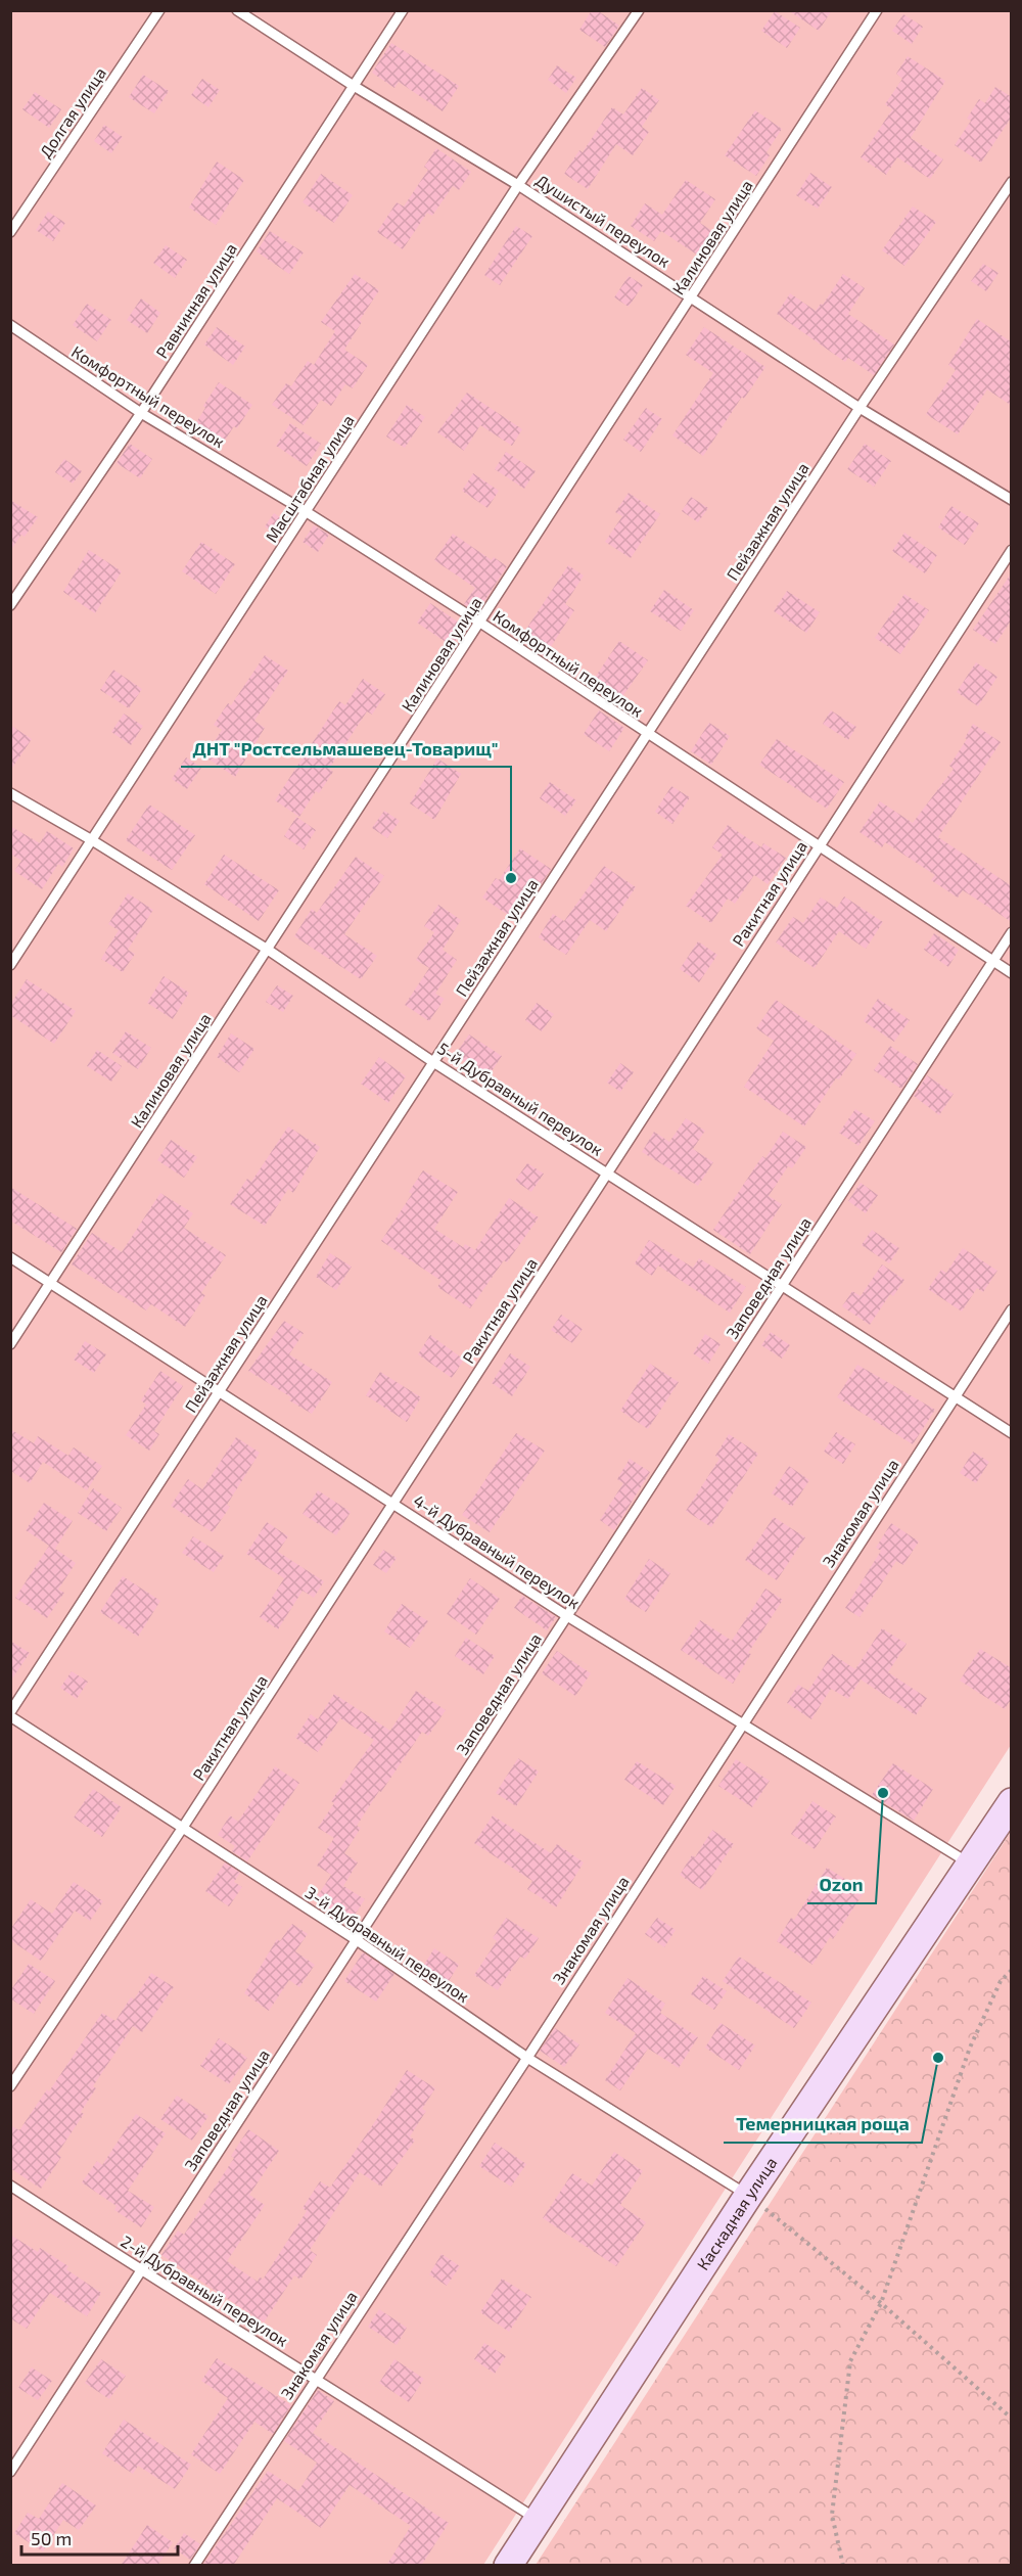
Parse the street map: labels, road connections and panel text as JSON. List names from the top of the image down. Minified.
{"streets":{"street":["Каскадная улица"],"lane":["Долгая улица","Душистый переулок","Калиновая улица","Равнинная улица","Комфортный переулок","Масштабная улица","Пейзажная улица","Ракитная улица","5-й Дубравный переулок","Заповедная улица","Знакомая улица","4-й Дубравный переулок","3-й Дубравный переулок","2-й Дубравный переулок"]},"crossings":[["Душистый переулок","Калиновая улица"],["Душистый переулок","Равнинная улица"],["Душистый переулок","Масштабная улица"],["Душистый переулок","Пейзажная улица"],["Калиновая улица","Комфортный переулок"],["Калиновая улица","5-й Дубравный переулок"],["Калиновая улица","4-й Дубравный переулок"],["Равнинная улица","Комфортный переулок"],["Комфортный переулок","Масштабная улица"],["Комфортный переулок","Пейзажная улица"],["Комфортный переулок","Ракитная улица"],["Комфортный переулок","Заповедная улица"],["Масштабная улица","5-й Дубравный переулок"],["Пейзажная улица","5-й Дубравный переулок"],["Пейзажная улица","4-й Дубравный переулок"],["Пейзажная улица","3-й Дубравный переулок"],["Ракитная улица","5-й Дубравный переулок"],["Ракитная улица","4-й Дубравный переулок"],["Ракитная улица","3-й Дубравный переулок"],["5-й Дубравный переулок","Заповедная улица"],["5-й Дубравный переулок","Знакомая улица"],["Заповедная улица","4-й Дубравный переулок"],["Заповедная улица","3-й Дубравный переулок"],["Заповедная улица","2-й Дубравный переулок"],["Знакомая улица","4-й Дубравный переулок"],["Знакомая улица","3-й Дубравный переулок"],["Знакомая улица","2-й Дубравный переулок"],["4-й Дубравный переулок","Каскадная улица"],["3-й Дубравный переулок","Каскадная улица"],["Каскадная улица","2-й Дубравный переулок"]],"places":["ДНТ \"Ростсельмашевец-Товарищ\"","Ozon","Темерницкая роща"],"scale_bar":"50 m"}
